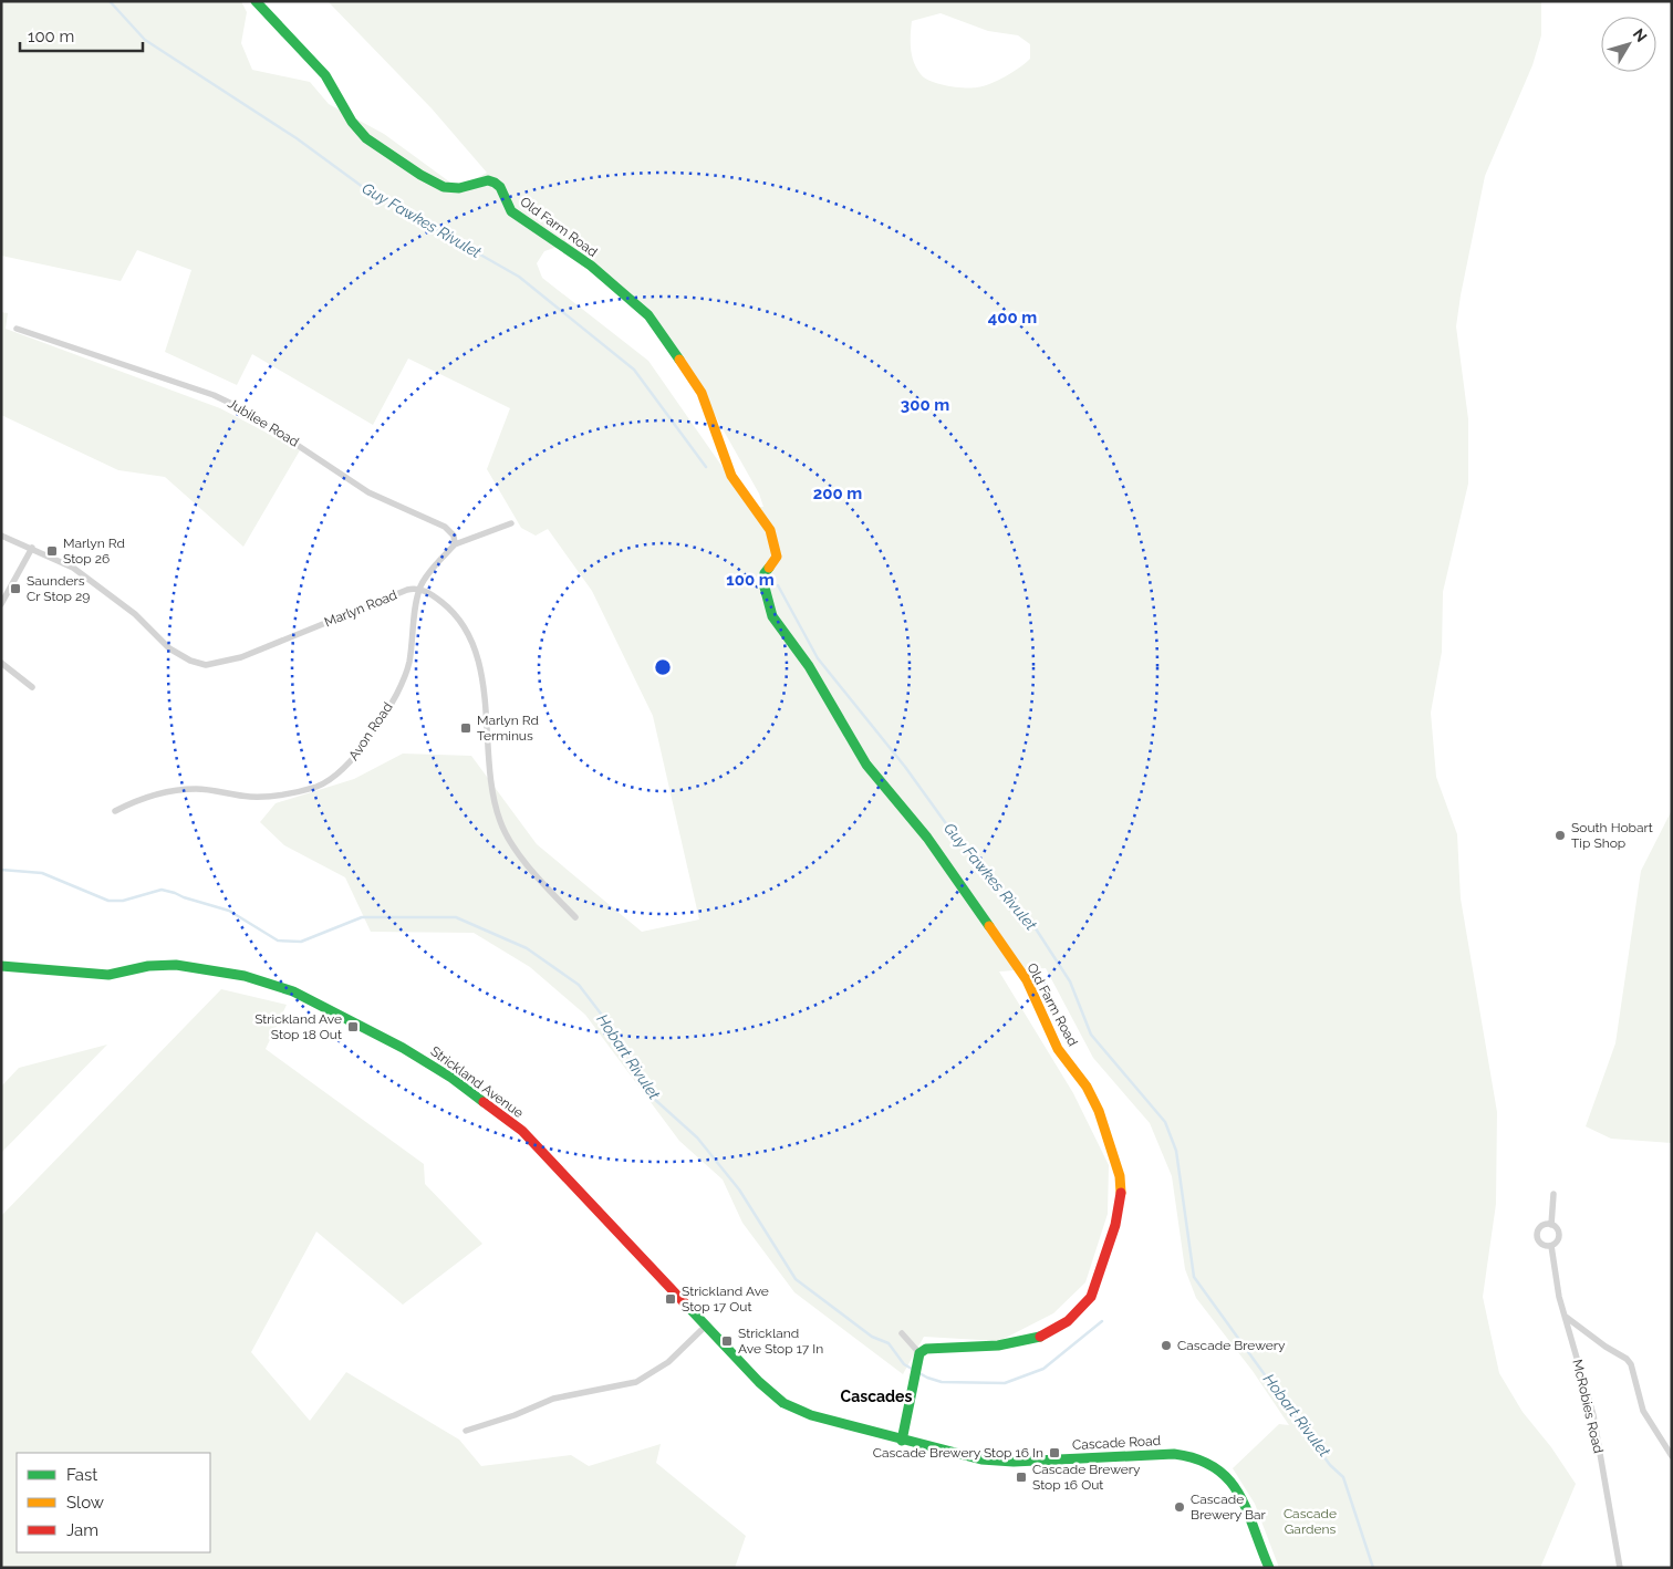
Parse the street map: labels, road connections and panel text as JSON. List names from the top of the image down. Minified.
{"streets":{"street":["Old Farm Road","Jubilee Road","Marlyn Road","Avon Road","Strickland Avenue","McRobies Road","Cascade Road"]},"crossings":[["Marlyn Road","Avon Road"],["Strickland Avenue","Cascade Road"]],"districts":["Cascades"],"water":["Guy Fawkes Rivulet","Hobart Rivulet"],"parks":["Cascade Gardens"],"places":{"transit":["Marlyn Rd Stop 26","Saunders Cr Stop 29","Marlyn Rd Terminus","Strickland Ave Stop 18 Out","Strickland Ave Stop 17 Out","Strickland Ave Stop 17 In","Cascade Brewery Stop 16 In","Cascade Brewery Stop 16 Out"],"other":["South Hobart Tip Shop","Cascade Brewery","Cascade Brewery Bar"]},"legend":["Fast","Slow","Jam"],"scale_bar":"100 m","north":"top right","rings":["400 m","300 m","200 m","100 m"]}
